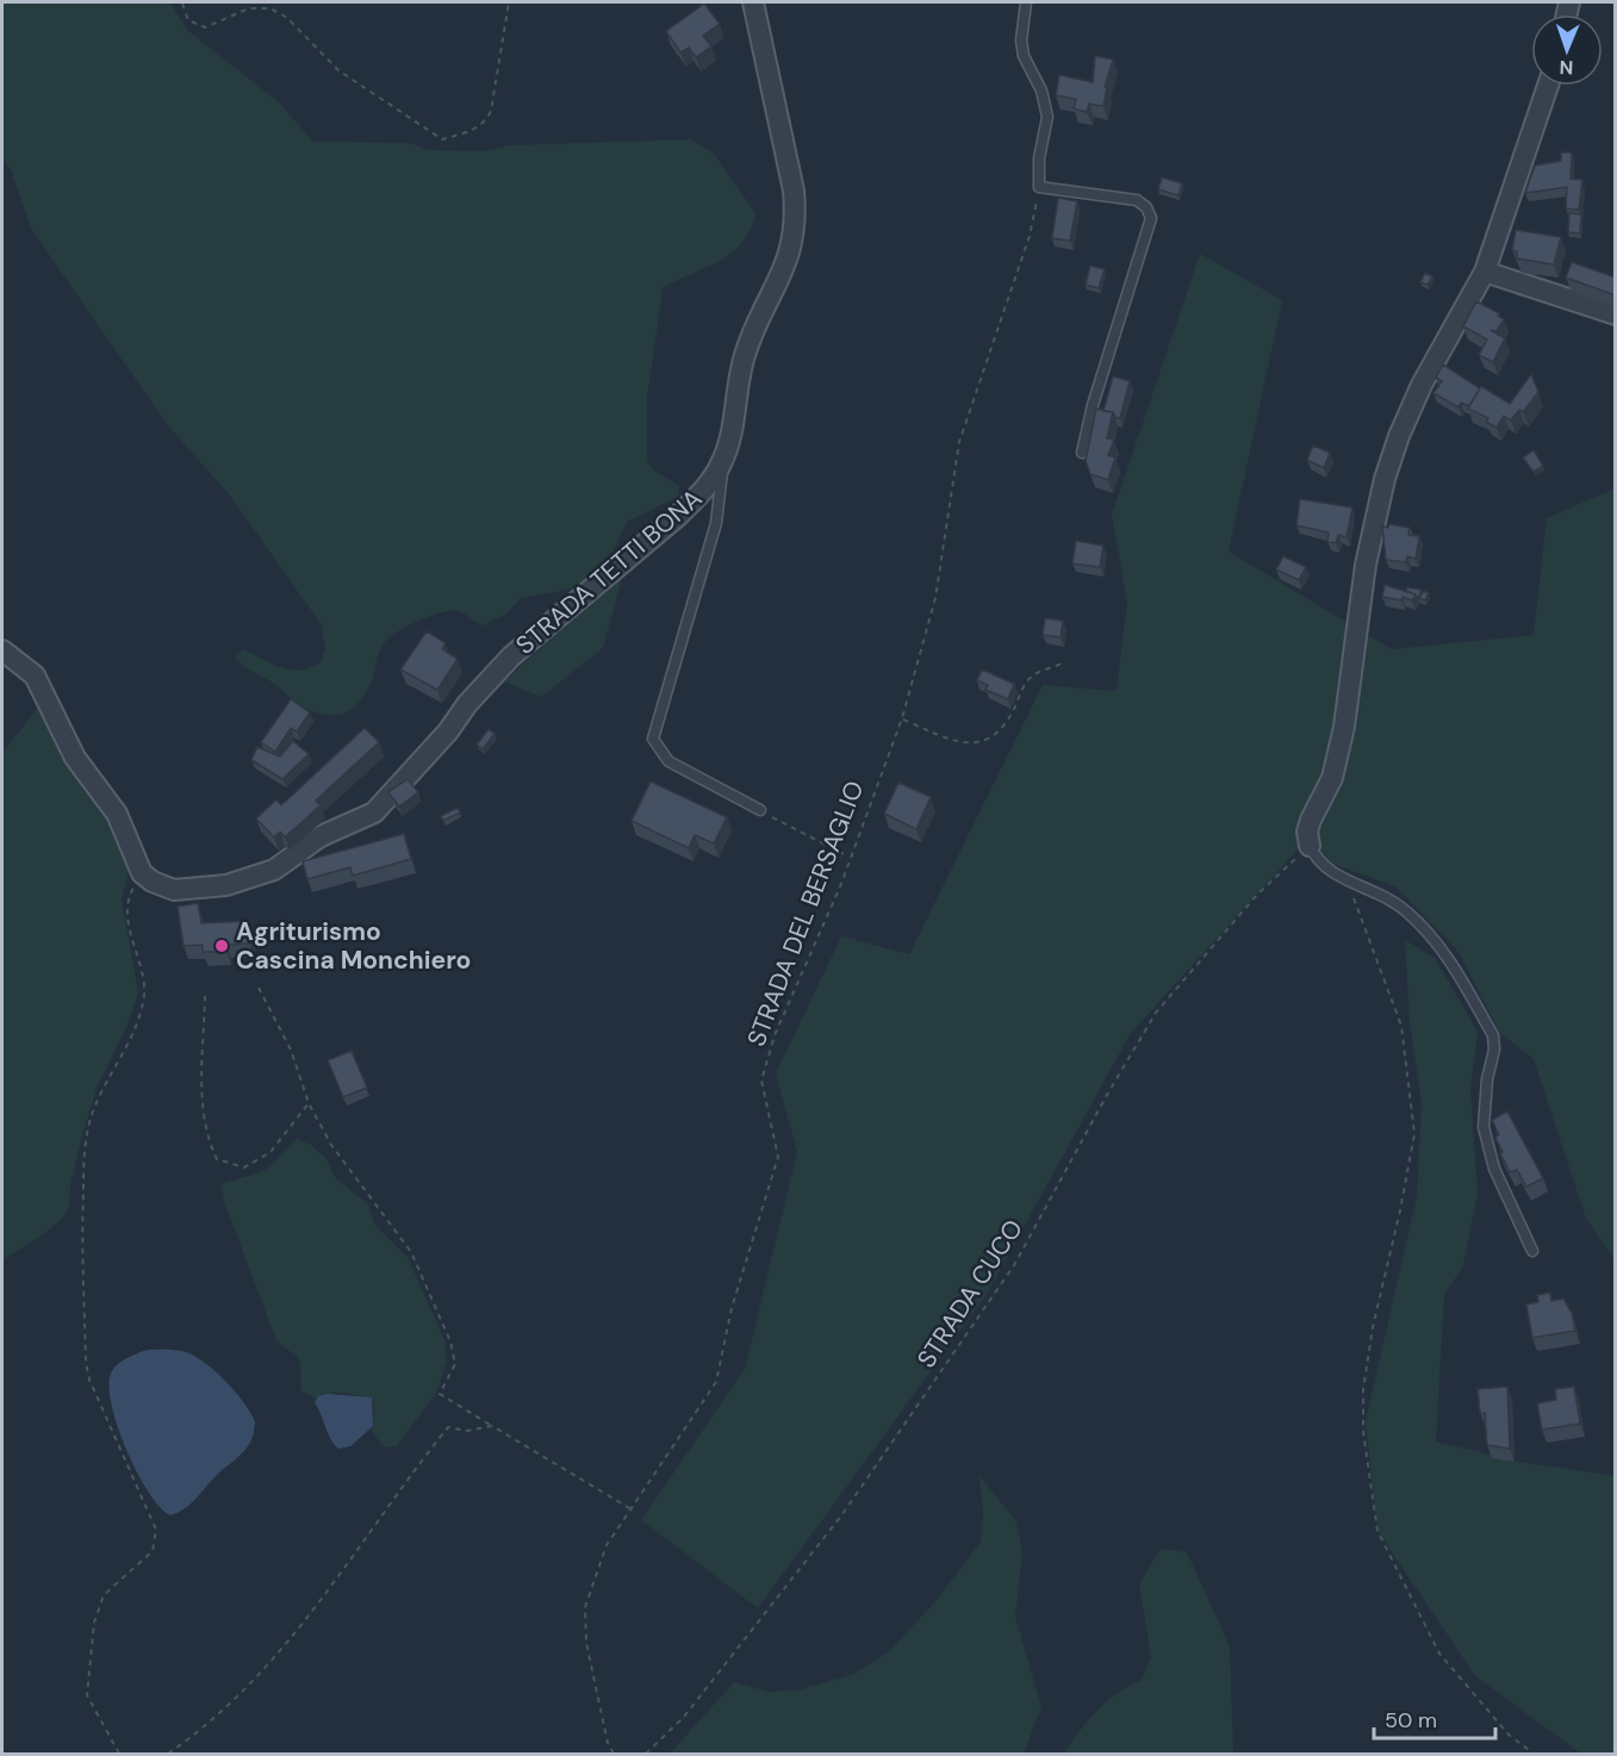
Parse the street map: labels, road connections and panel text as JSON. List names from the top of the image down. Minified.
{"streets":{"street":["STRADA TETTI BONA"],"path":["STRADA DEL BERSAGLIO","STRADA CUCO"]},"places":["Agriturismo Cascina Monchiero"],"scale_bar":"50 m","north":"bottom"}
